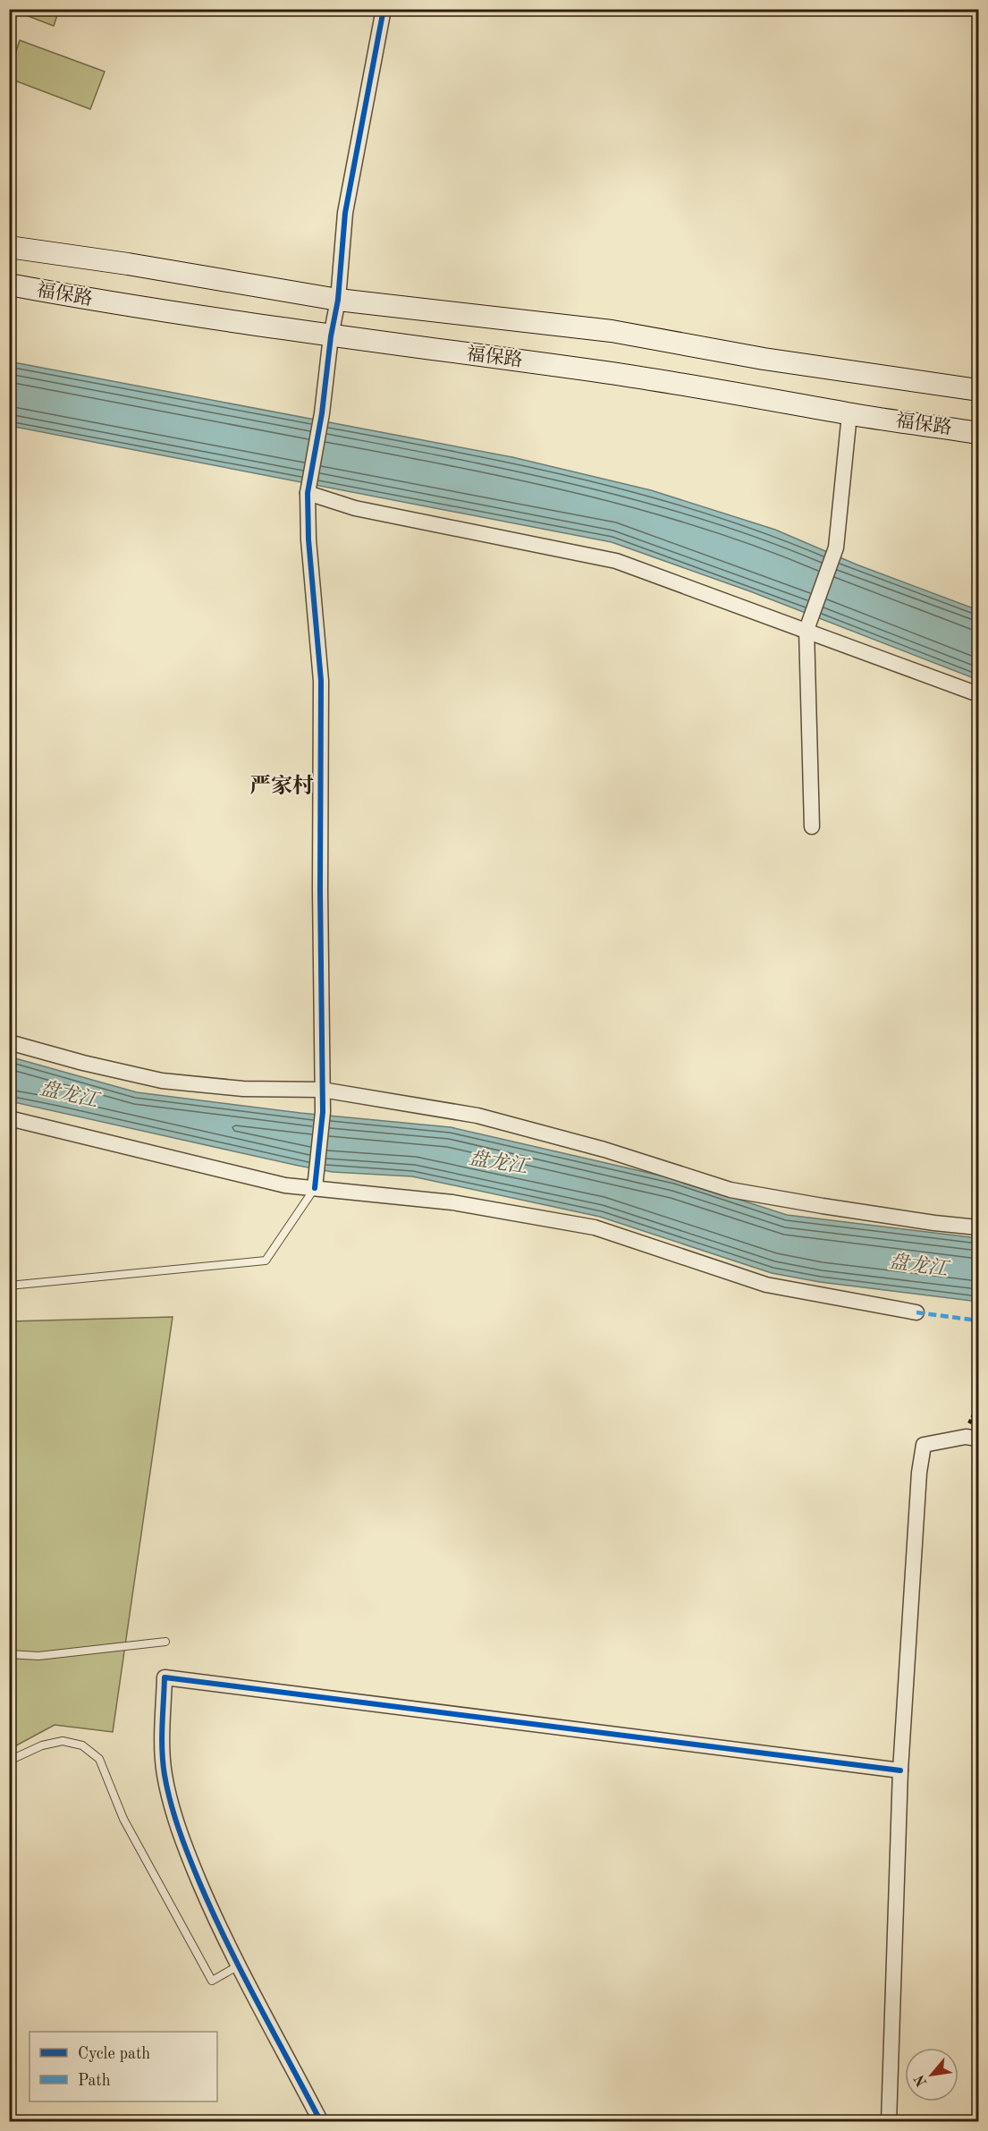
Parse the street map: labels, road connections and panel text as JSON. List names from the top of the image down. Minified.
{"streets":{"main road":["福保路"]},"districts":["严家村"],"water":["盘龙江"],"legend":["Cycle path","Path"],"north":"bottom left"}
